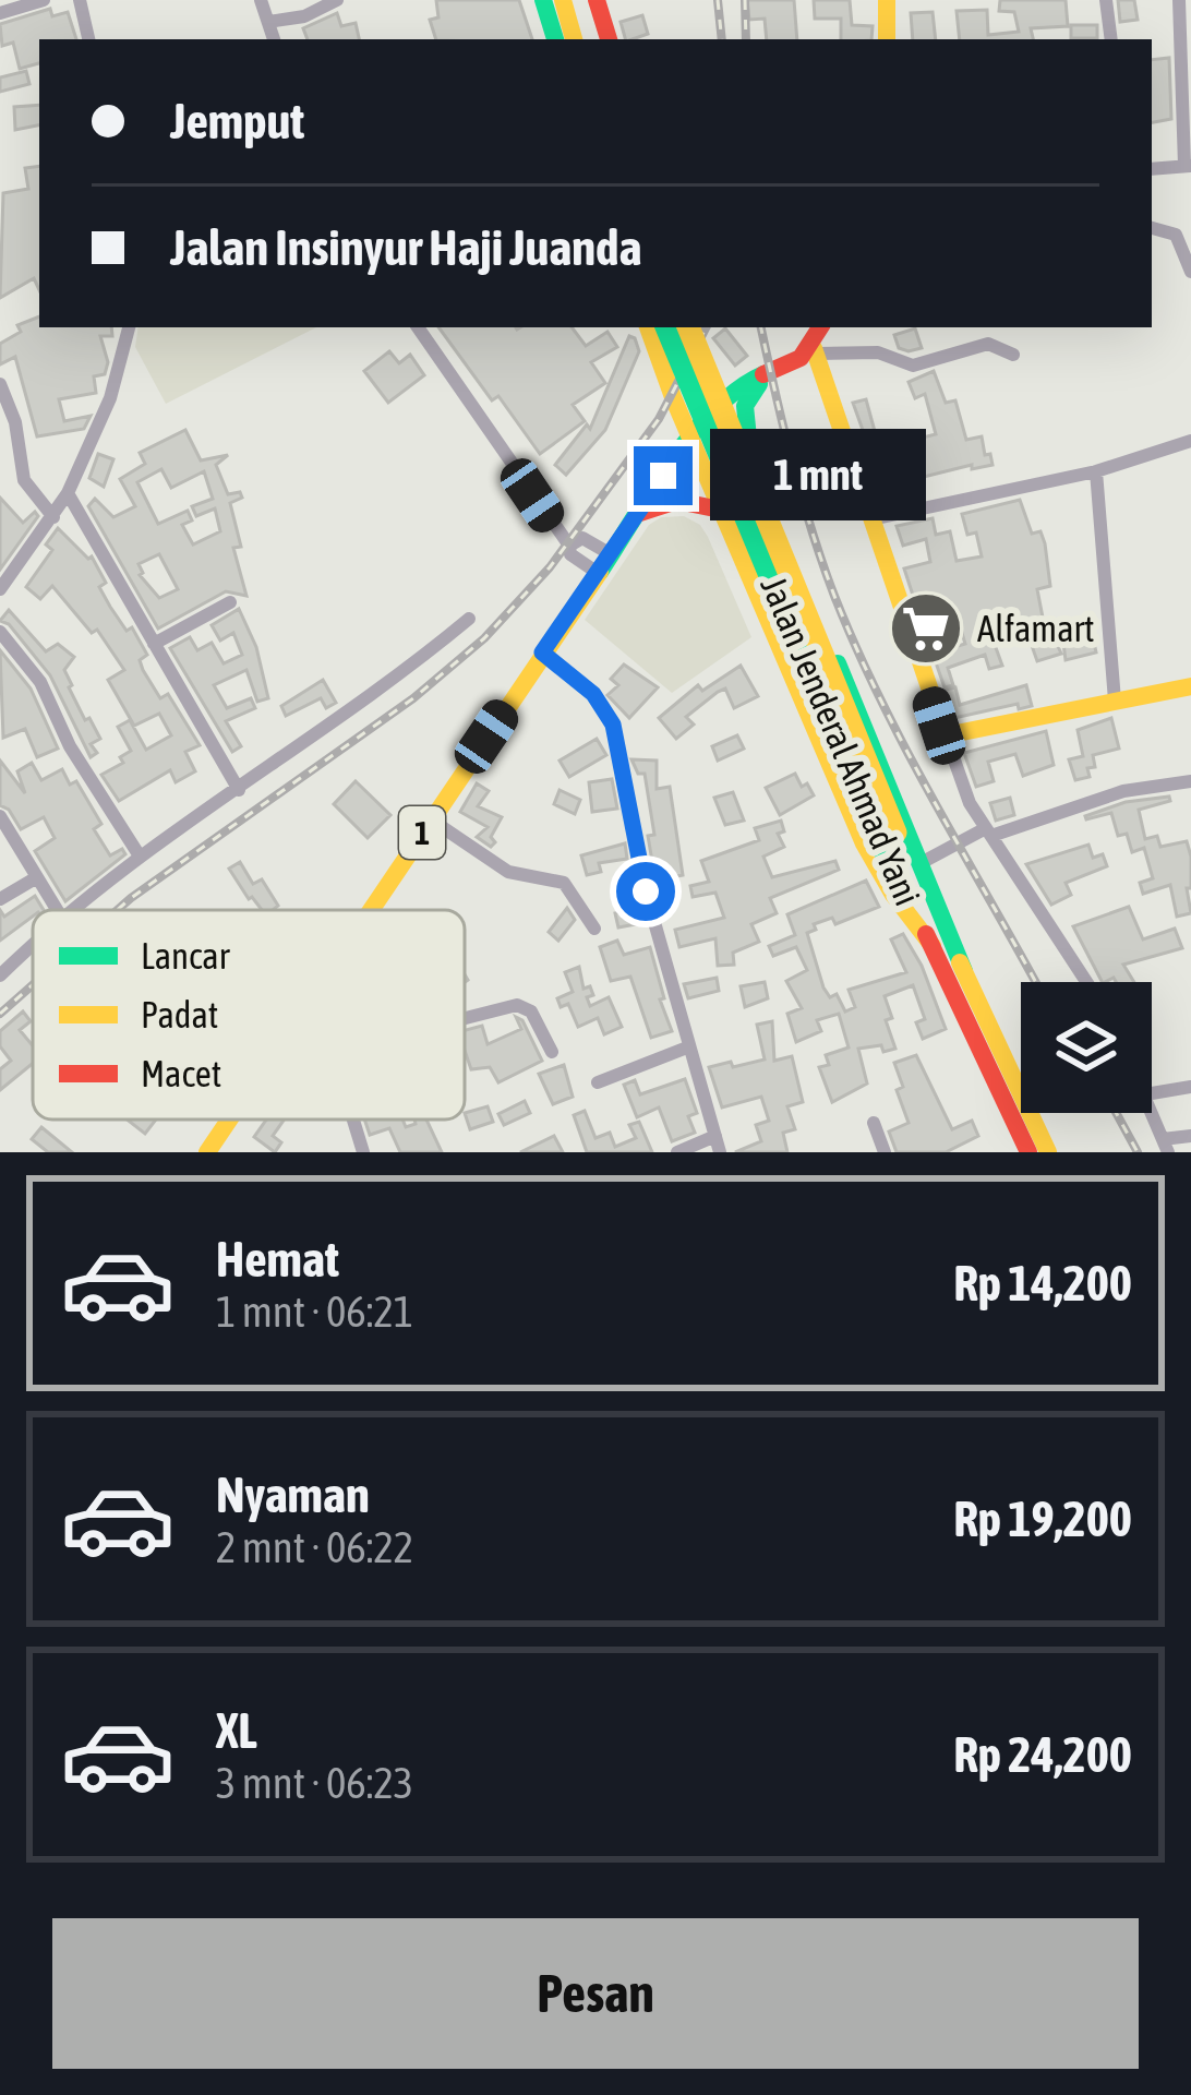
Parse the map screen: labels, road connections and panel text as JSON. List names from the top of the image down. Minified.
{"streets":{"main road":["Jalan Jenderal Ahmad Yani","1"]},"places":{"supermarket":["Alfamart"]},"legend":["Lancar","Padat","Macet"],"page":{"banner":["Jemput","Jalan Insinyur Haji Juanda"],"bubble":"1 mnt","list":[{"name":"Hemat","note":"1 mnt · 06:21","value":"Rp 14,200"},{"name":"Nyaman","note":"2 mnt · 06:22","value":"Rp 19,200"},{"name":"XL","note":"3 mnt · 06:23","value":"Rp 24,200"}],"buttons":"Pesan"}}
